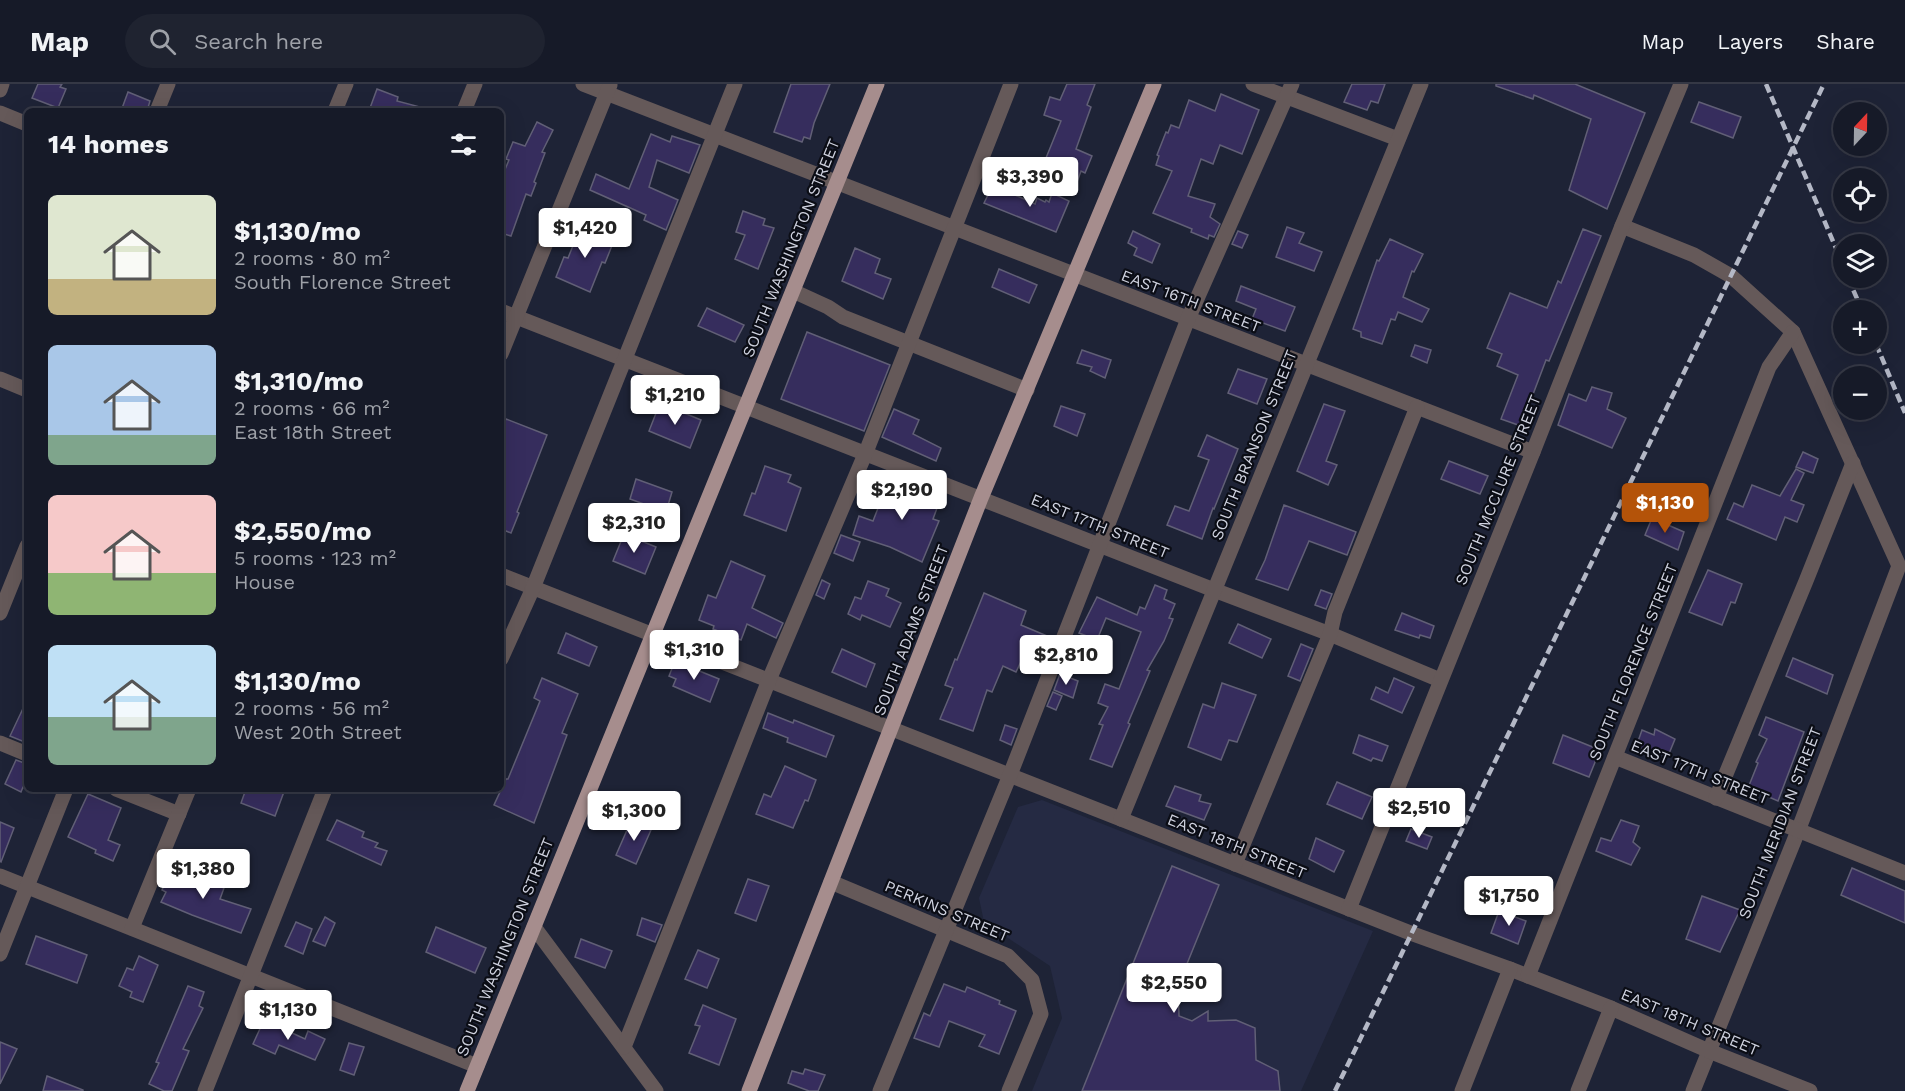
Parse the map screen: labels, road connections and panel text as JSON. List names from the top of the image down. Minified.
{"streets":{"main road":["SOUTH WASHINGTON STREET","SOUTH ADAMS STREET"],"street":["EAST 16TH STREET","SOUTH BRANSON STREET","SOUTH MCCLURE STREET","EAST 17TH STREET","SOUTH FLORENCE STREET","SOUTH MERIDIAN STREET","EAST 18TH STREET","PERKINS STREET"]},"crossings":[["SOUTH WASHINGTON STREET","EAST 16TH STREET"],["SOUTH WASHINGTON STREET","EAST 17TH STREET"],["SOUTH WASHINGTON STREET","EAST 18TH STREET"],["EAST 16TH STREET","SOUTH BRANSON STREET"],["EAST 16TH STREET","SOUTH MCCLURE STREET"],["EAST 16TH STREET","SOUTH ADAMS STREET"],["SOUTH BRANSON STREET","EAST 17TH STREET"],["SOUTH BRANSON STREET","EAST 18TH STREET"],["SOUTH MCCLURE STREET","EAST 17TH STREET"],["SOUTH MCCLURE STREET","EAST 18TH STREET"],["EAST 17TH STREET","SOUTH ADAMS STREET"],["EAST 17TH STREET","SOUTH FLORENCE STREET"],["EAST 17TH STREET","SOUTH MERIDIAN STREET"],["SOUTH ADAMS STREET","EAST 18TH STREET"],["SOUTH ADAMS STREET","PERKINS STREET"],["SOUTH FLORENCE STREET","EAST 18TH STREET"],["SOUTH MERIDIAN STREET","EAST 18TH STREET"]],"north":"top","page":{"header":"Map","search":"Search here","nav":["Map","Layers","Share"],"map_buttons":["+","−"],"heading":"14 homes","price":["$3,390","$1,420","$1,210","$2,190","$1,130","$2,310","$1,310","$2,810","$2,510","$1,300","$1,380","$1,750","$2,550","$1,130"],"list":[{"name":"$1,130/mo","note":"2 rooms · 80 m² · South Florence Street"},{"name":"$1,310/mo","note":"2 rooms · 66 m² · East 18th Street"},{"name":"$2,550/mo","note":"5 rooms · 123 m² · House"},{"name":"$1,130/mo","note":"2 rooms · 56 m² · West 20th Street"}]}}
